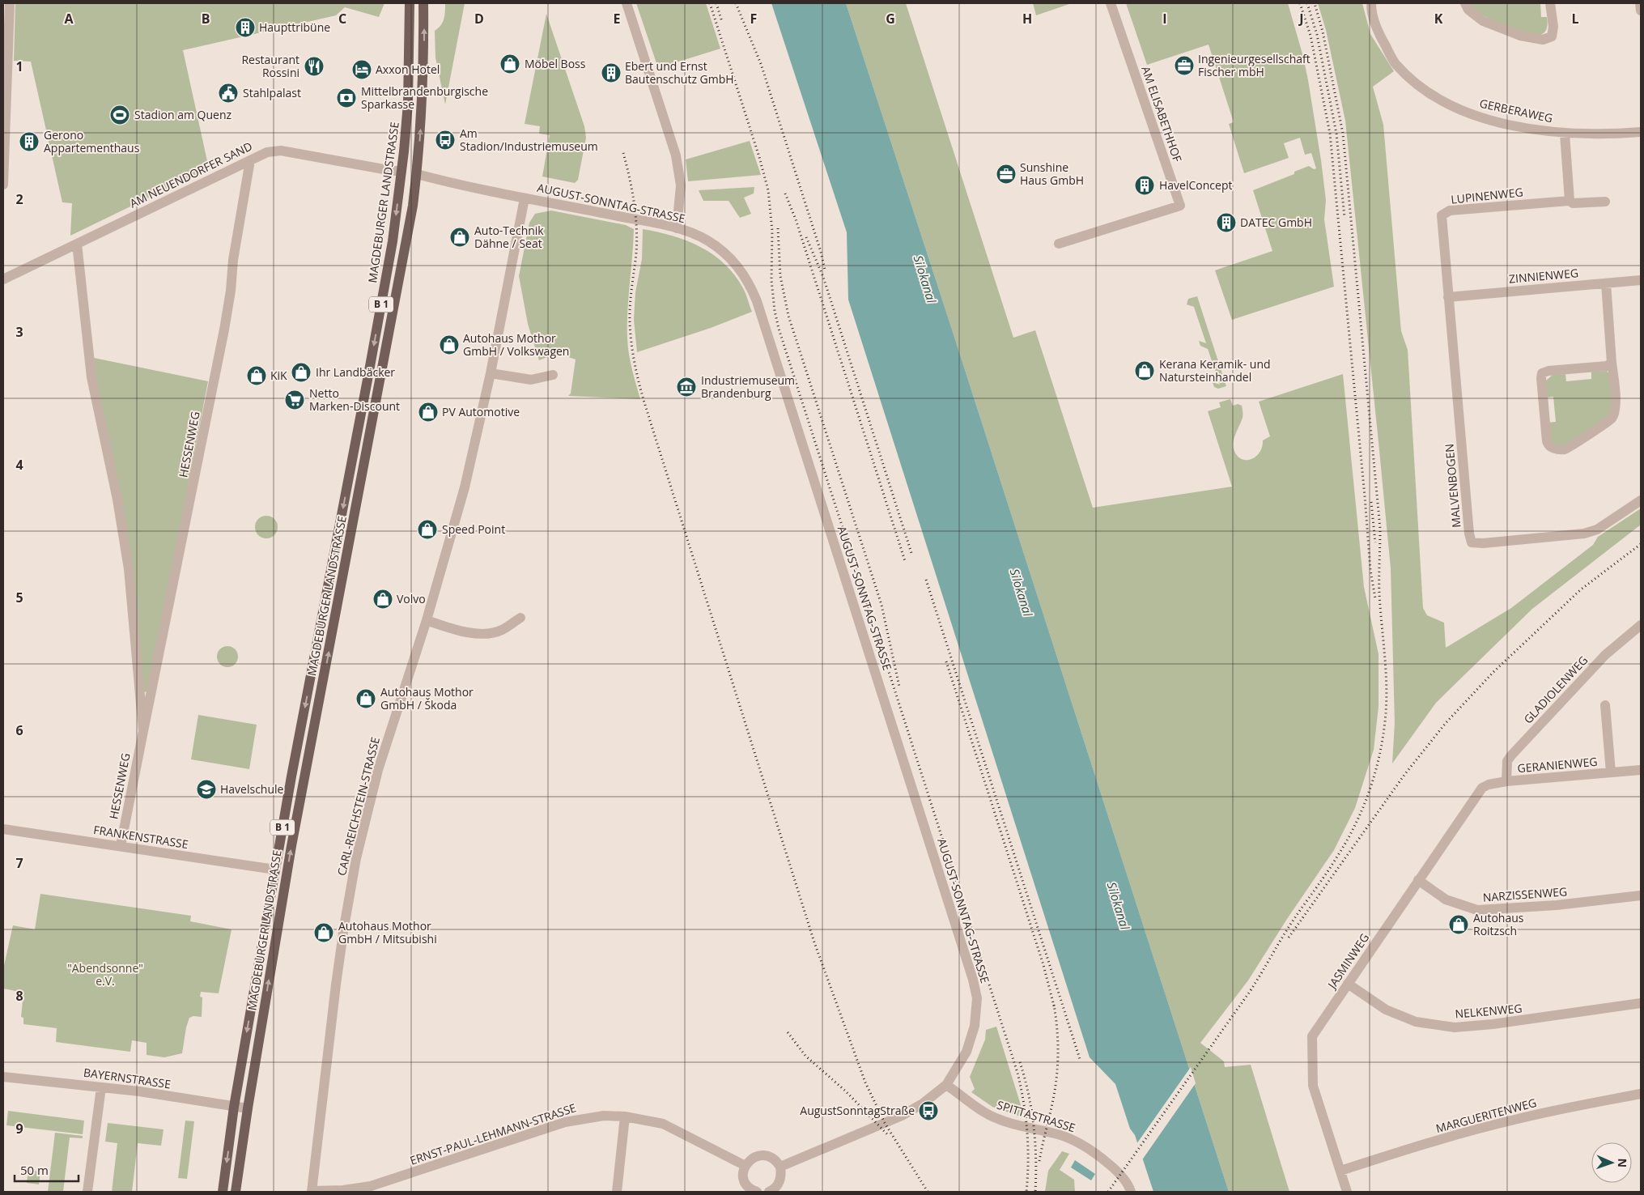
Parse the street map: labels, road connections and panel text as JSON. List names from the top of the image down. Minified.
{"streets":{"main road":["MAGDEBURGER LANDSTRASSE","B 1"],"street":["GERBERAWEG","AM ELISABETHHOF","AM NEUENDORFER SAND","LUPINENWEG","AUGUST-SONNTAG-STRASSE","ZINNIENWEG","HESSENWEG","MALVENBOGEN","GLADIOLENWEG","GERANIENWEG","CARL-REICHSTEIN-STRASSE","FRANKENSTRASSE","NARZISSENWEG","JASMINWEG","NELKENWEG","BAYERNSTRASSE","MARGUERITENWEG","SPITTASTRASSE","ERNST-PAUL-LEHMANN-STRASSE"]},"crossings":[["AM NEUENDORFER SAND","MAGDEBURGER LANDSTRASSE"],["AM NEUENDORFER SAND","HESSENWEG"],["LUPINENWEG","ZINNIENWEG"],["LUPINENWEG","MALVENBOGEN"],["MAGDEBURGER LANDSTRASSE","AUGUST-SONNTAG-STRASSE"],["MAGDEBURGER LANDSTRASSE","FRANKENSTRASSE"],["MAGDEBURGER LANDSTRASSE","BAYERNSTRASSE"],["AUGUST-SONNTAG-STRASSE","CARL-REICHSTEIN-STRASSE"],["AUGUST-SONNTAG-STRASSE","SPITTASTRASSE"],["ZINNIENWEG","MALVENBOGEN"],["HESSENWEG","FRANKENSTRASSE"],["GLADIOLENWEG","GERANIENWEG"],["GLADIOLENWEG","JASMINWEG"],["GERANIENWEG","JASMINWEG"],["CARL-REICHSTEIN-STRASSE","ERNST-PAUL-LEHMANN-STRASSE"],["NARZISSENWEG","JASMINWEG"],["JASMINWEG","NELKENWEG"],["JASMINWEG","MARGUERITENWEG"]],"water":["Silokanal"],"parks":["\"Abendsonne\" e.V."],"places":{"building":["Haupttribüne","Ebert und Ernst Bautenschutz GmbH","Gerono Appartementhaus","HavelConcept","DATEC GmbH"],"shop":["Möbel Boss","Auto-Technik Dähne / Seat","Autohaus Mothor GmbH / Volkswagen","Kerana Keramik- und Natursteinhandel","Ihr Landbäcker","KiK","PV Automotive","Speed Point","Volvo","Autohaus Mothor GmbH / Škoda","Autohaus Roitzsch","Autohaus Mothor GmbH / Mitsubishi"],"office":["Ingenieurgesellschaft Fischer mbH","Sunshine Haus GmbH"],"restaurant":["Restaurant Rossini"],"hotel":["Axxon Hotel"],"public building":["Stahlpalast"],"bank":["Mittelbrandenburgische Sparkasse"],"sports":["Stadion am Quenz"],"bus stop":["Am Stadion/Industriemuseum","AugustSonntagStraße"],"museum":["Industriemuseum Brandenburg"],"supermarket":["Netto Marken-Discount"],"school or university":["Havelschule"]},"scale_bar":"50 m","north":"right","grid":{"columns":["A","B","C","D","E","F","G","H","I","J","K","L"],"rows":["1","2","3","4","5","6","7","8","9"]}}
